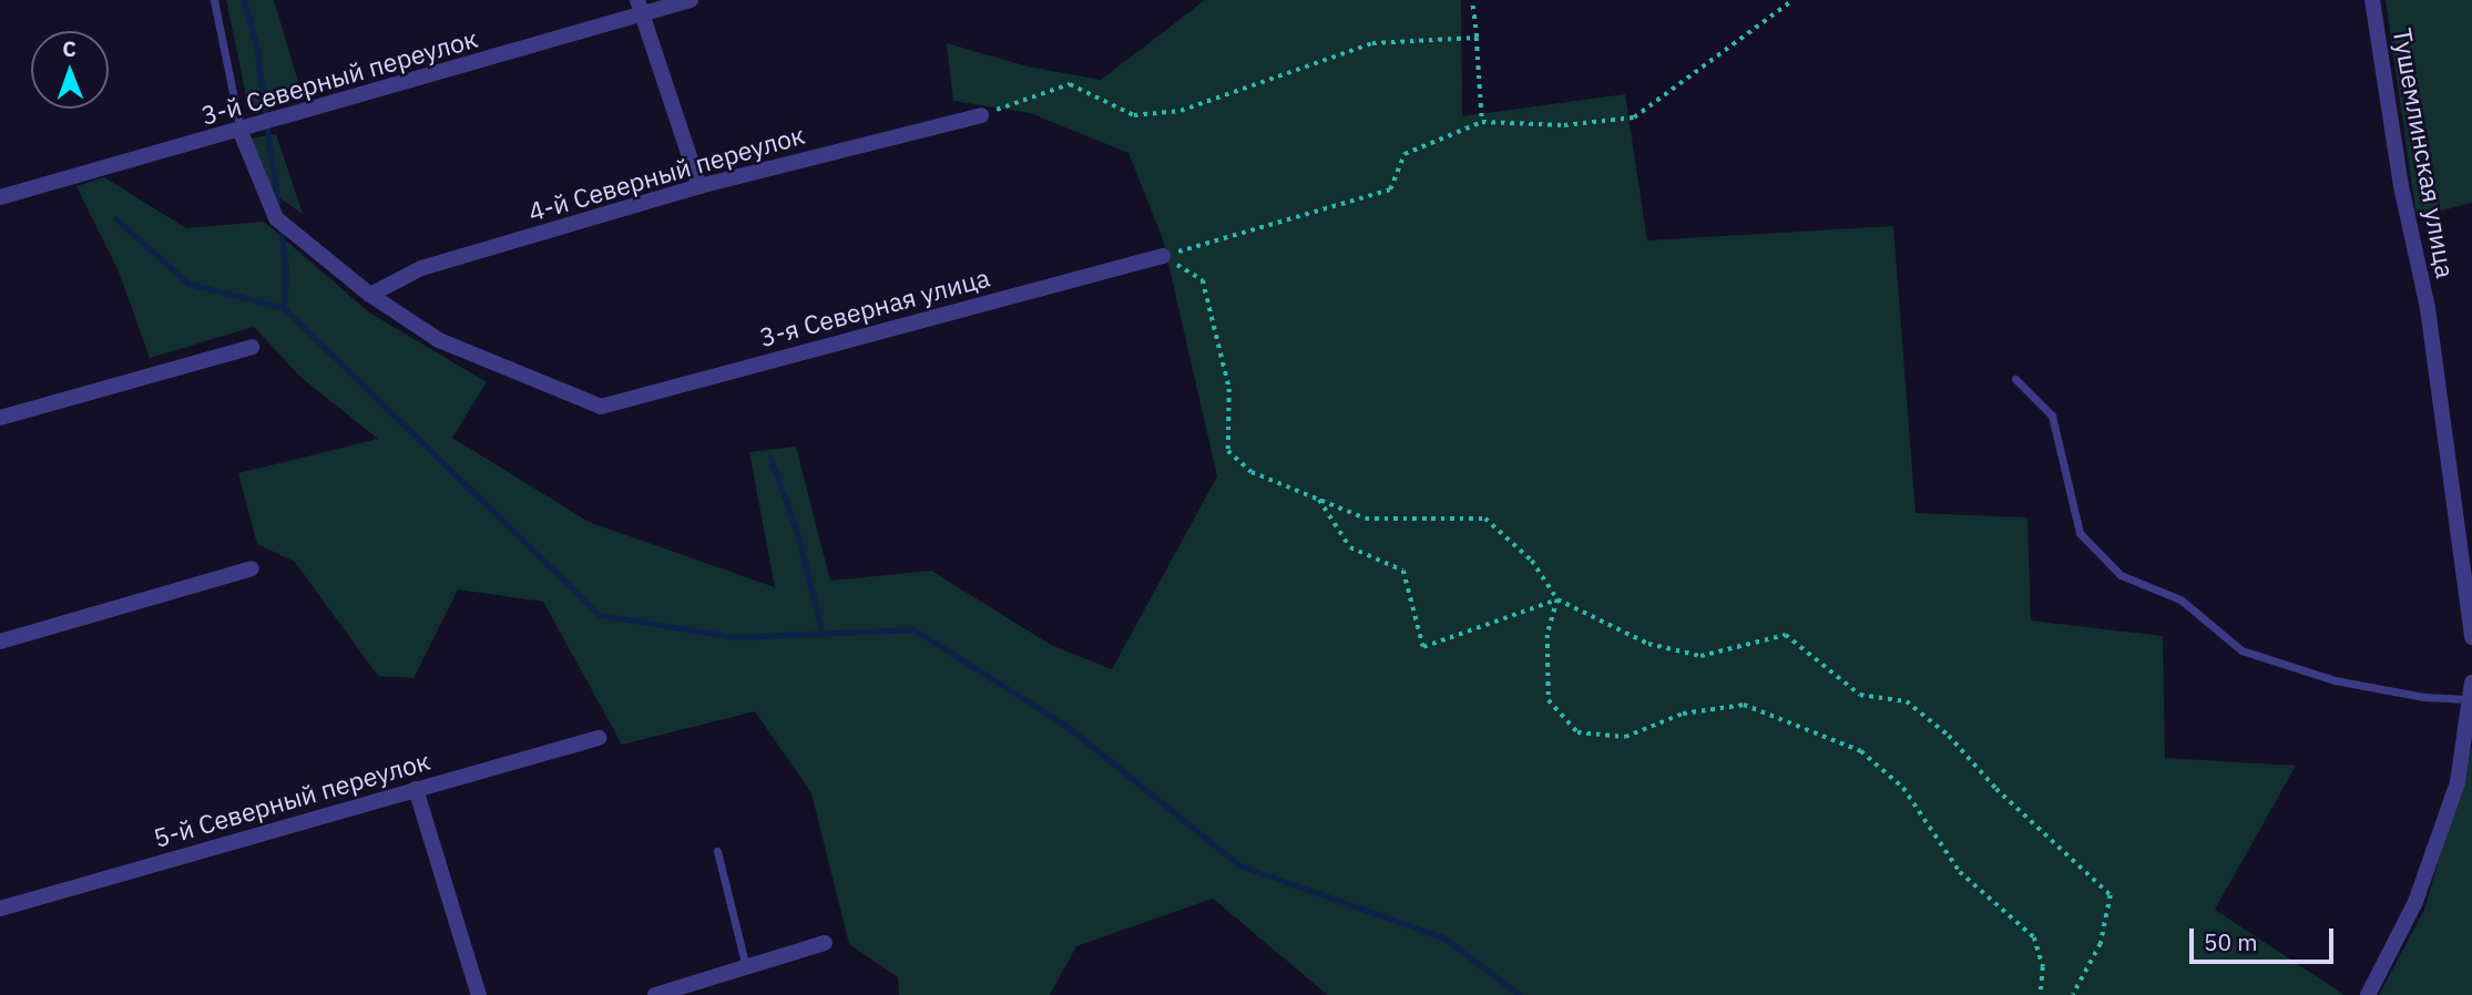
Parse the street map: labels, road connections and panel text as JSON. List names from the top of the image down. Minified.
{"streets":{"street":["3-й Северный переулок","Тушемлинская улица","4-й Северный переулок","3-я Северная улица","5-й Северный переулок"]},"crossings":[["4-й Северный переулок","3-я Северная улица"]],"scale_bar":"50 m","north":"top"}
